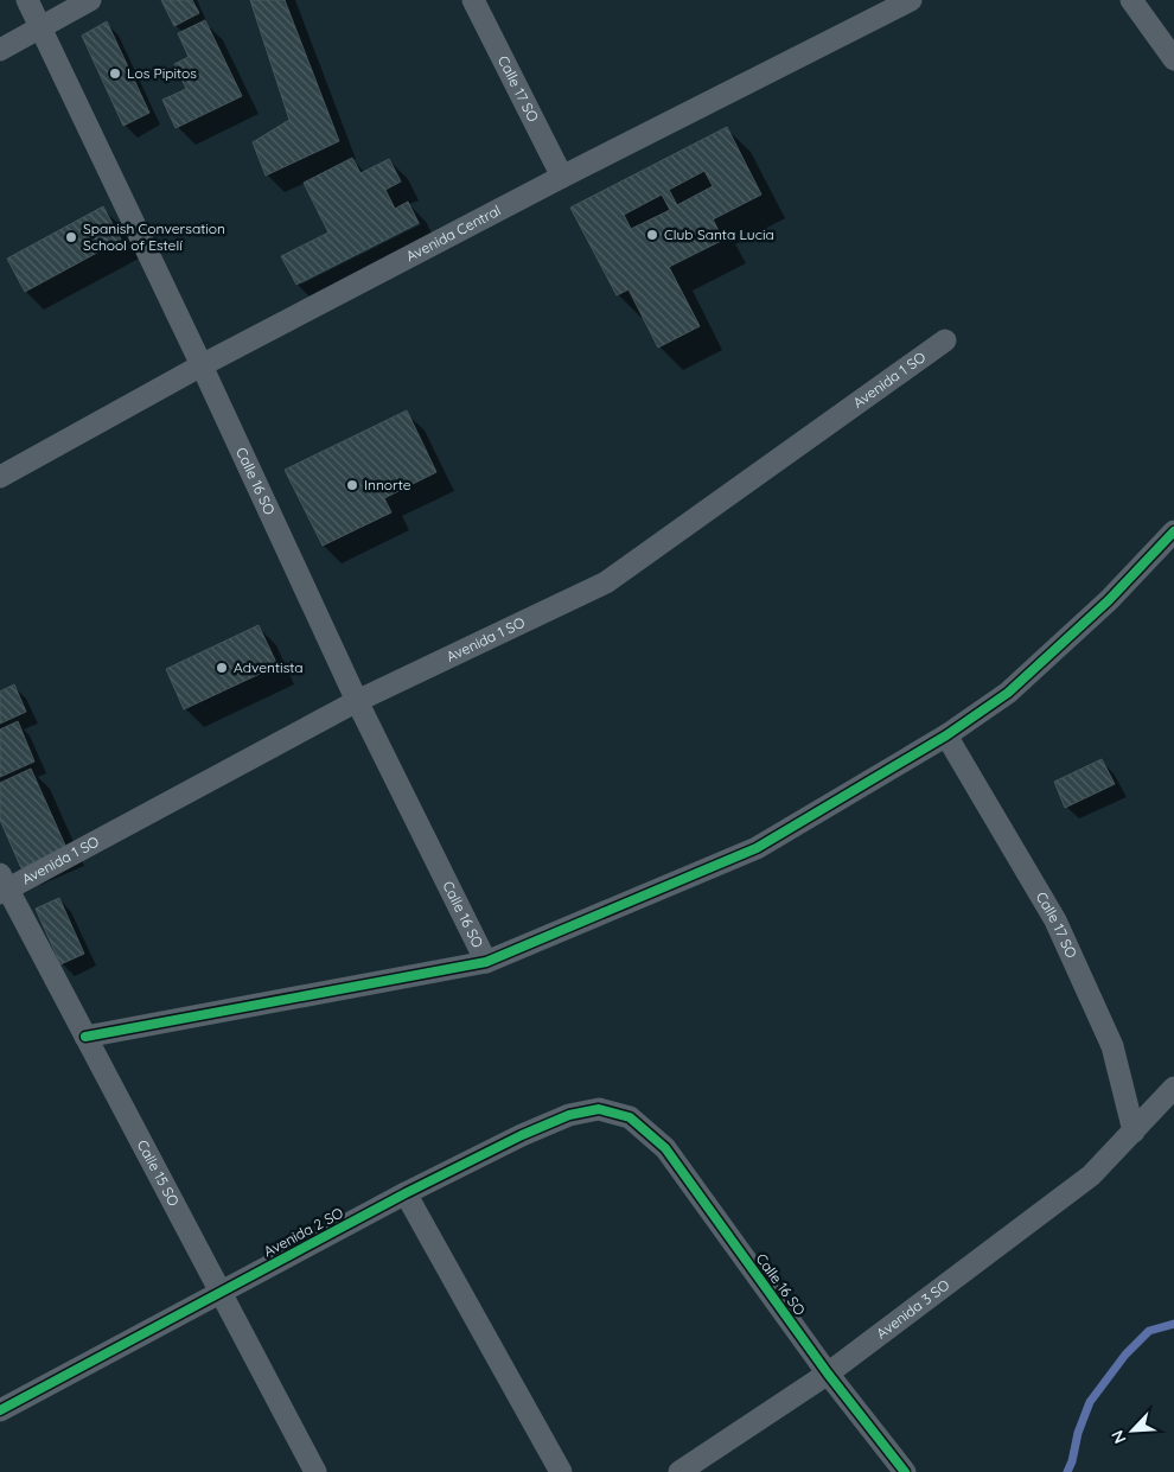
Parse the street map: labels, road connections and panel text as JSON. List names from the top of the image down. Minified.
{"streets":{"street":["Calle 17 SO","Avenida Central","Avenida 1 SO","Calle 16 SO","Calle 15 SO","Avenida 2 SO","Avenida 3 SO"]},"crossings":[["Calle 17 SO","Avenida Central"],["Calle 17 SO","Avenida 3 SO"],["Avenida Central","Calle 16 SO"],["Avenida 1 SO","Calle 16 SO"],["Avenida 1 SO","Calle 15 SO"],["Calle 16 SO","Avenida 2 SO"],["Calle 16 SO","Avenida 3 SO"],["Calle 15 SO","Avenida 2 SO"]],"places":["Los Pipitos","Club Santa Lucia","Spanish Conversation School of Estelí","Innorte","Adventista"],"north":"bottom left"}
